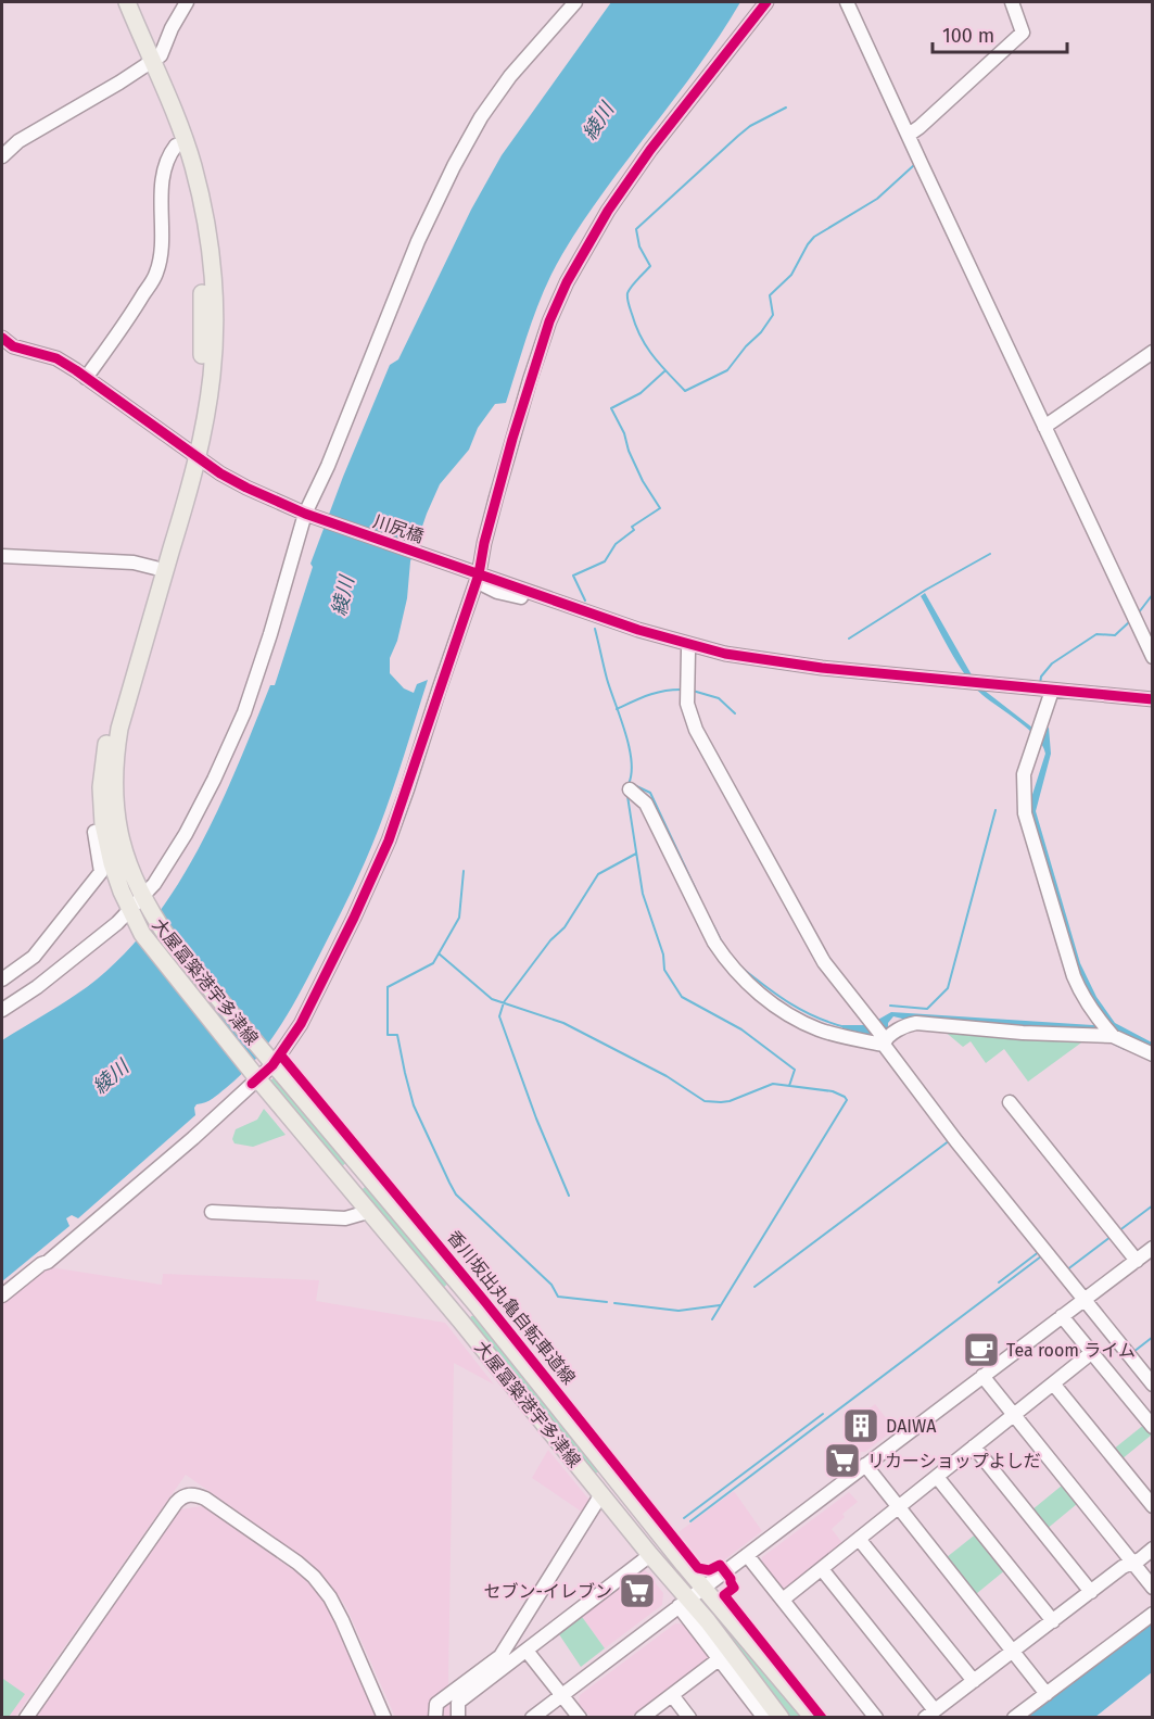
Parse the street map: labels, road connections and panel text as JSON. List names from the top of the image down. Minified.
{"streets":{"main road":["大屋冨築港宇多津線"],"street":["川尻橋"],"cycle path":["香川坂出丸亀自転車道線"]},"crossings":[["川尻橋","大屋冨築港宇多津線"]],"water":["綾川"],"places":{"cafe":["Tea room ライム"],"building":["DAIWA"],"supermarket":["リカーショップよしだ","セブン-イレブン"]},"scale_bar":"100 m"}
